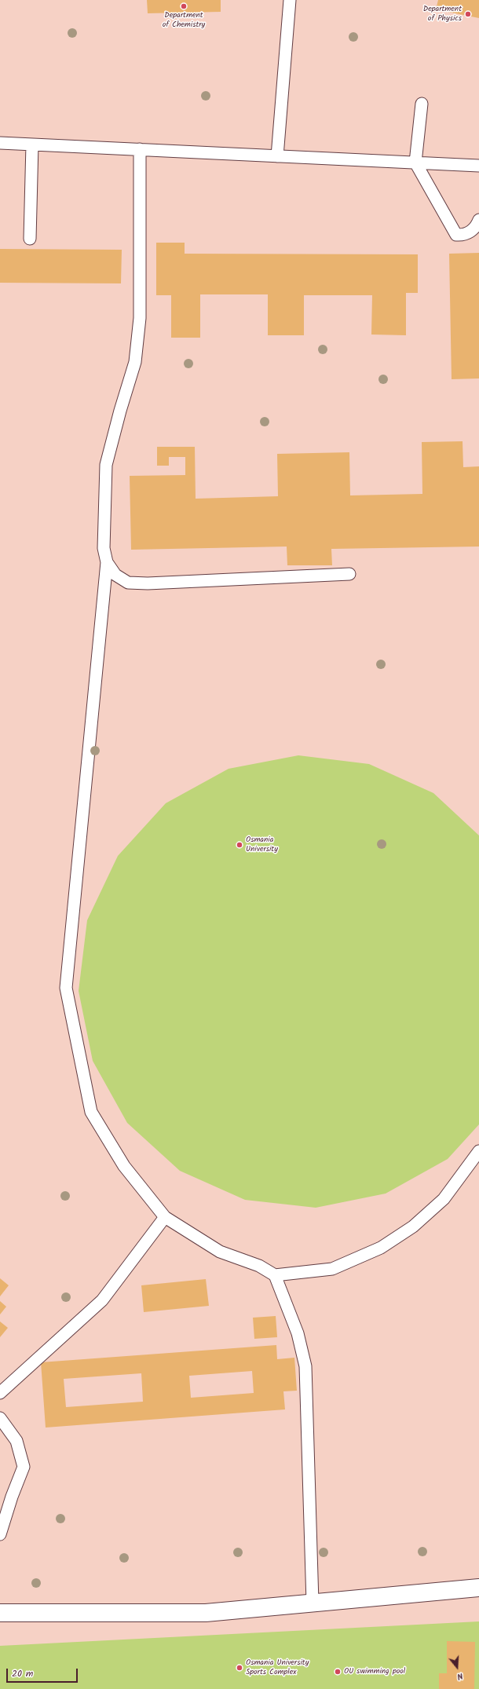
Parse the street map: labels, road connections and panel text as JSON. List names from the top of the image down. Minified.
{"places":["Department of Chemistry","Department of Physics","Osmania University","Osmania University Sports Complex","OU swimming pool"],"scale_bar":"20 m","north":"bottom"}
